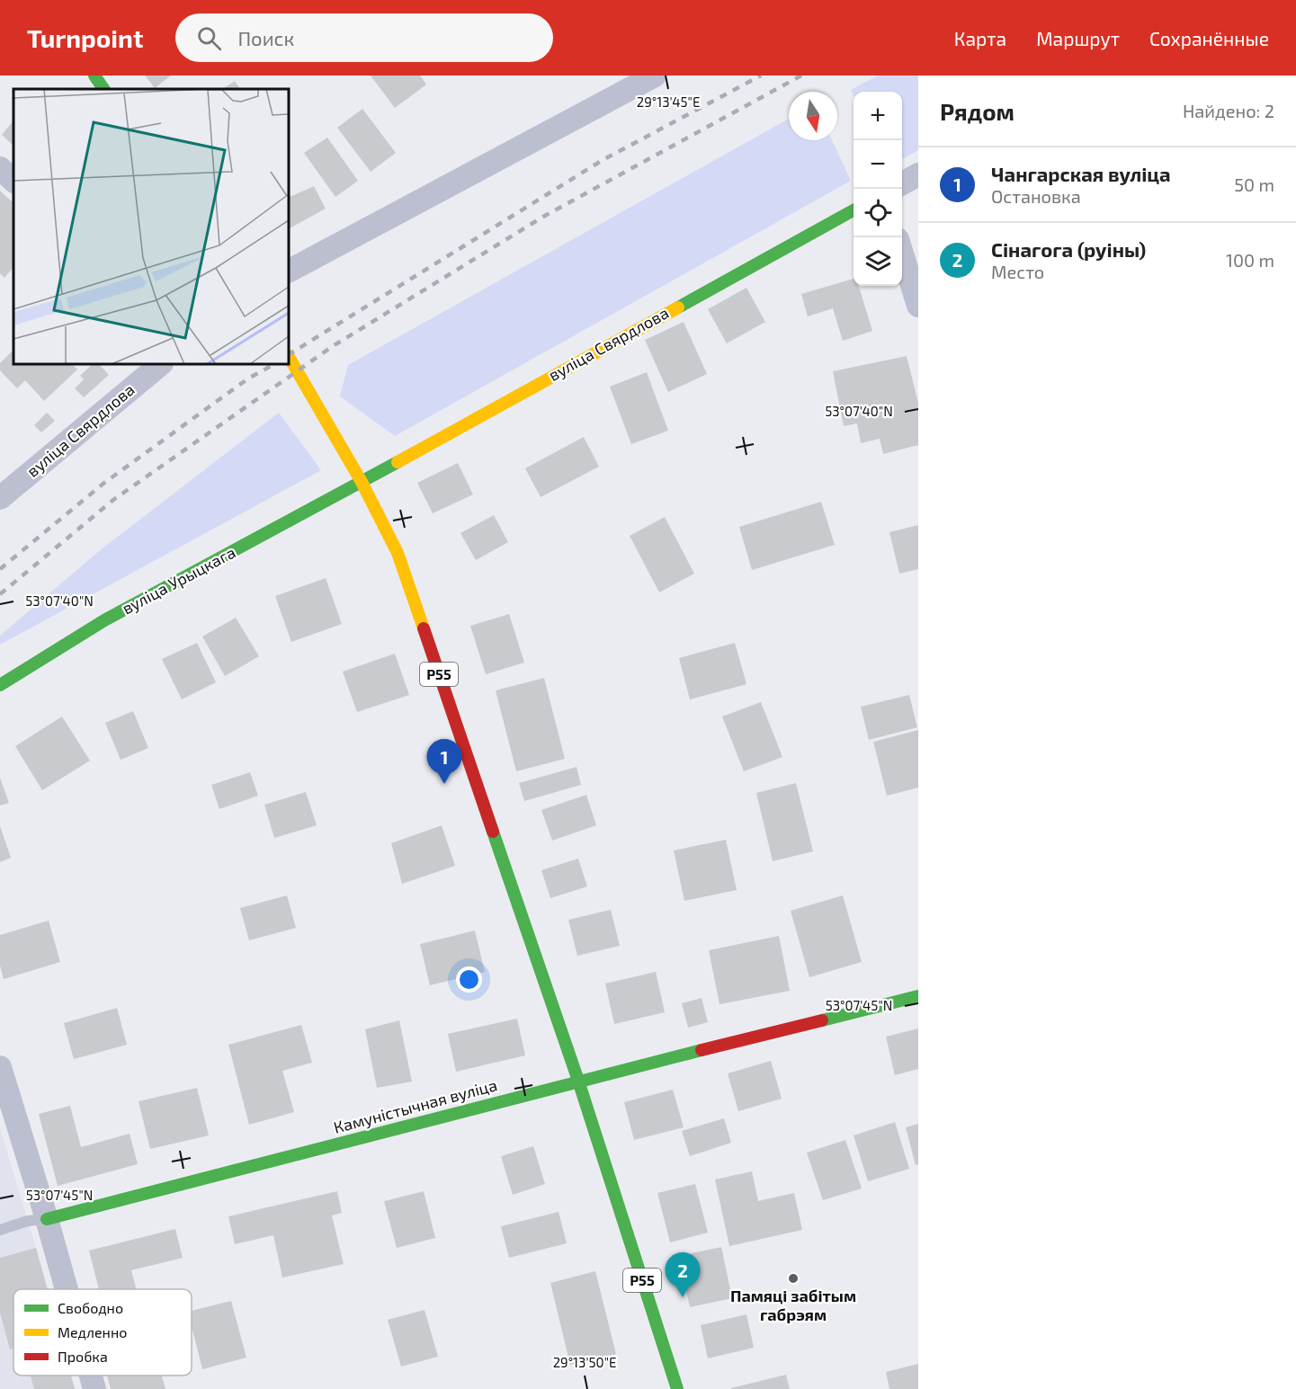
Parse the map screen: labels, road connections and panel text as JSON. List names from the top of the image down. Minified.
{"streets":{"street":["вуліца Свярдлова","вуліца Урыцкага","Р55","Камуністычная вуліца"]},"crossings":[["вуліца Свярдлова","вуліца Урыцкага"],["вуліца Свярдлова","Р55"],["вуліца Урыцкага","Р55"],["Р55","Камуністычная вуліца"]],"places":["Памяці забітым габрэям"],"legend":["Свободно","Медленно","Пробка"],"north":"bottom","page":{"header":"Turnpoint","search":"Поиск","nav":["Карта","Маршрут","Сохранённые"],"heading":["Рядом","Найдено: 2"],"map_buttons":["+","−"],"list":[{"mark":"1","name":"Чангарская вуліца","note":"Остановка","value":"50 m"},{"mark":"2","name":"Сінагога (руіны)","note":"Место","value":"100 m"}],"pins":["1","2"]},"coordinates":["29°13'45\"E","53°07'40\"N","53°07'45\"N","29°13'50\"E"]}
